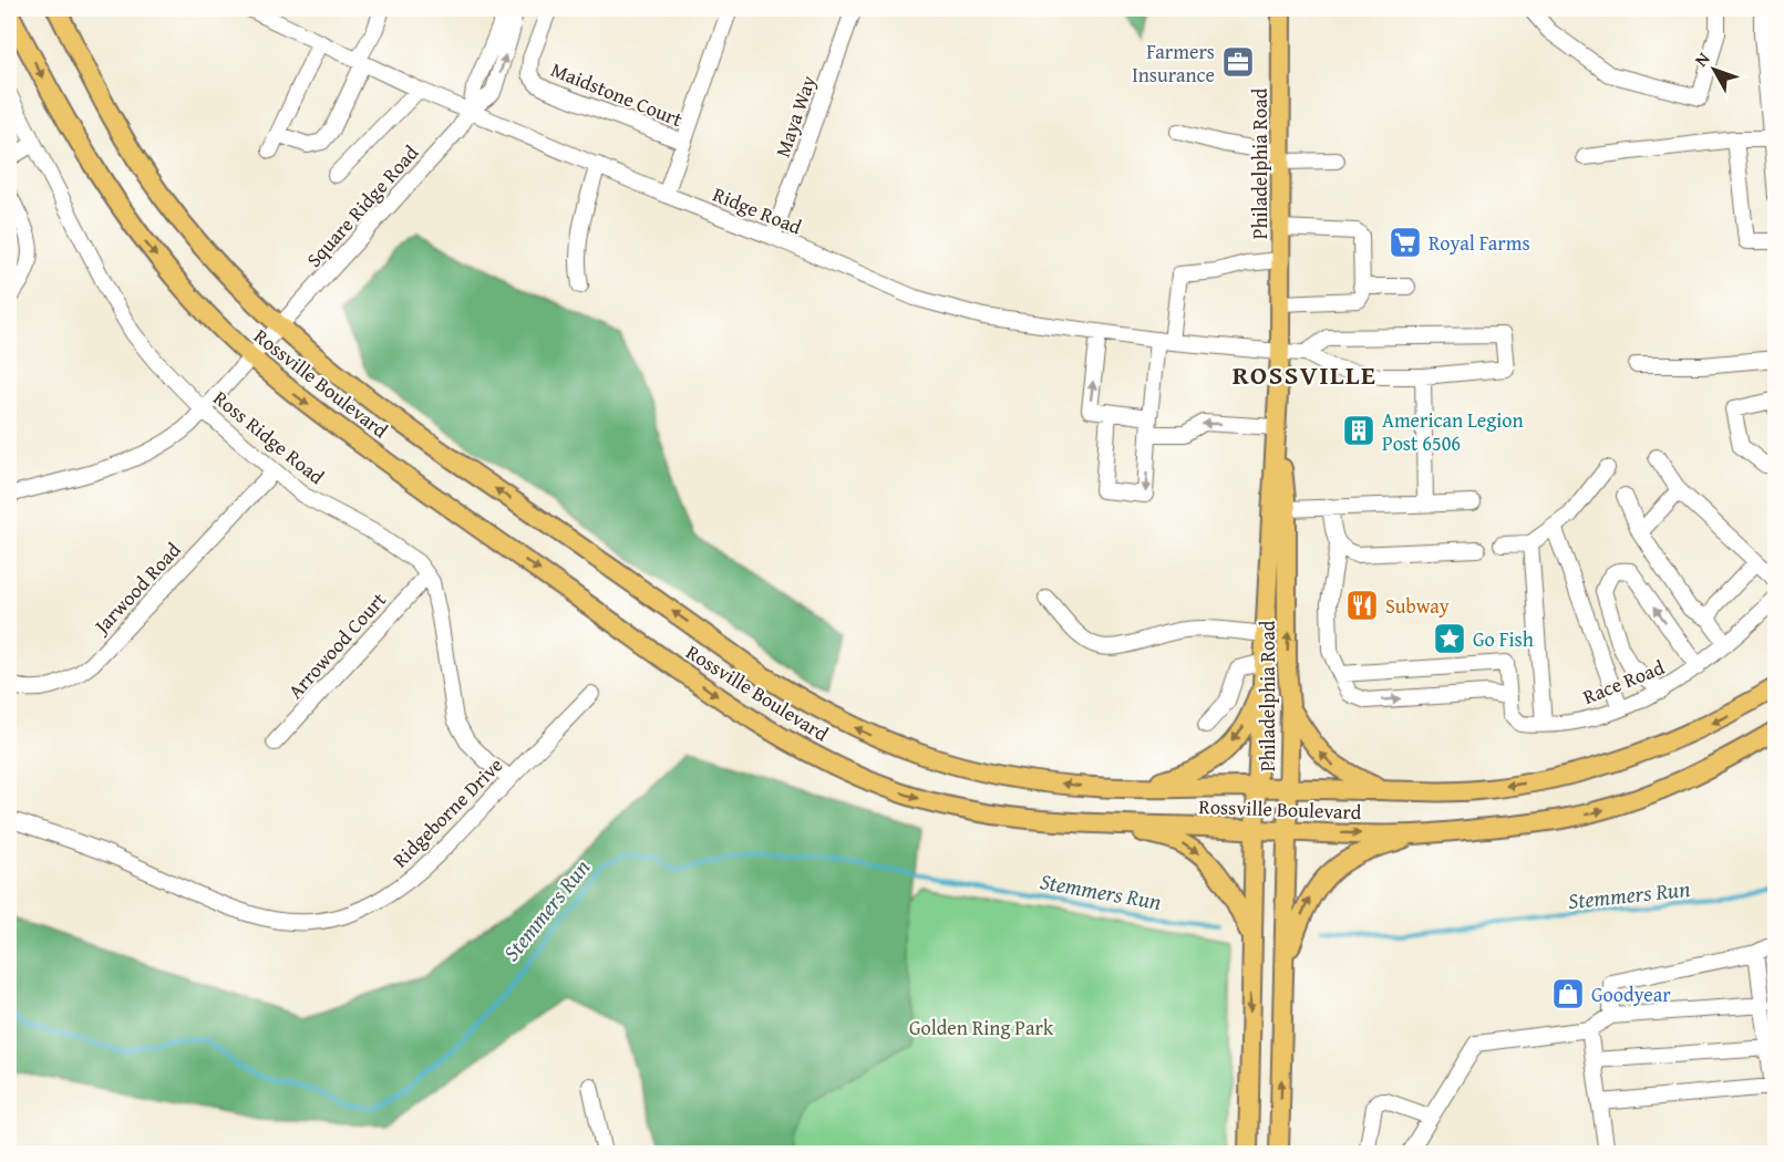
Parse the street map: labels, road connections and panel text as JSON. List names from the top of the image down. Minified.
{"streets":{"main road":["Philadelphia Road","Rossville Boulevard"],"street":["Maidstone Court","Maya Way","Square Ridge Road","Ridge Road","Ross Ridge Road","Jarwood Road","Arrowood Court","Race Road","Ridgeborne Drive"]},"crossings":[["Maya Way","Ridge Road"],["Philadelphia Road","Ridge Road"],["Philadelphia Road","Rossville Boulevard"],["Square Ridge Road","Ridge Road"],["Square Ridge Road","Rossville Boulevard"],["Square Ridge Road","Ross Ridge Road"],["Ross Ridge Road","Jarwood Road"],["Ross Ridge Road","Arrowood Court"],["Ross Ridge Road","Ridgeborne Drive"]],"districts":["ROSSVILLE"],"water":["Stemmers Run"],"parks":["Golden Ring Park"],"places":{"office":["Farmers Insurance"],"supermarket":["Royal Farms"],"building":["American Legion Post 6506"],"restaurant":["Subway"],"place":["Go Fish"],"shop":["Goodyear"]},"north":"top left"}
